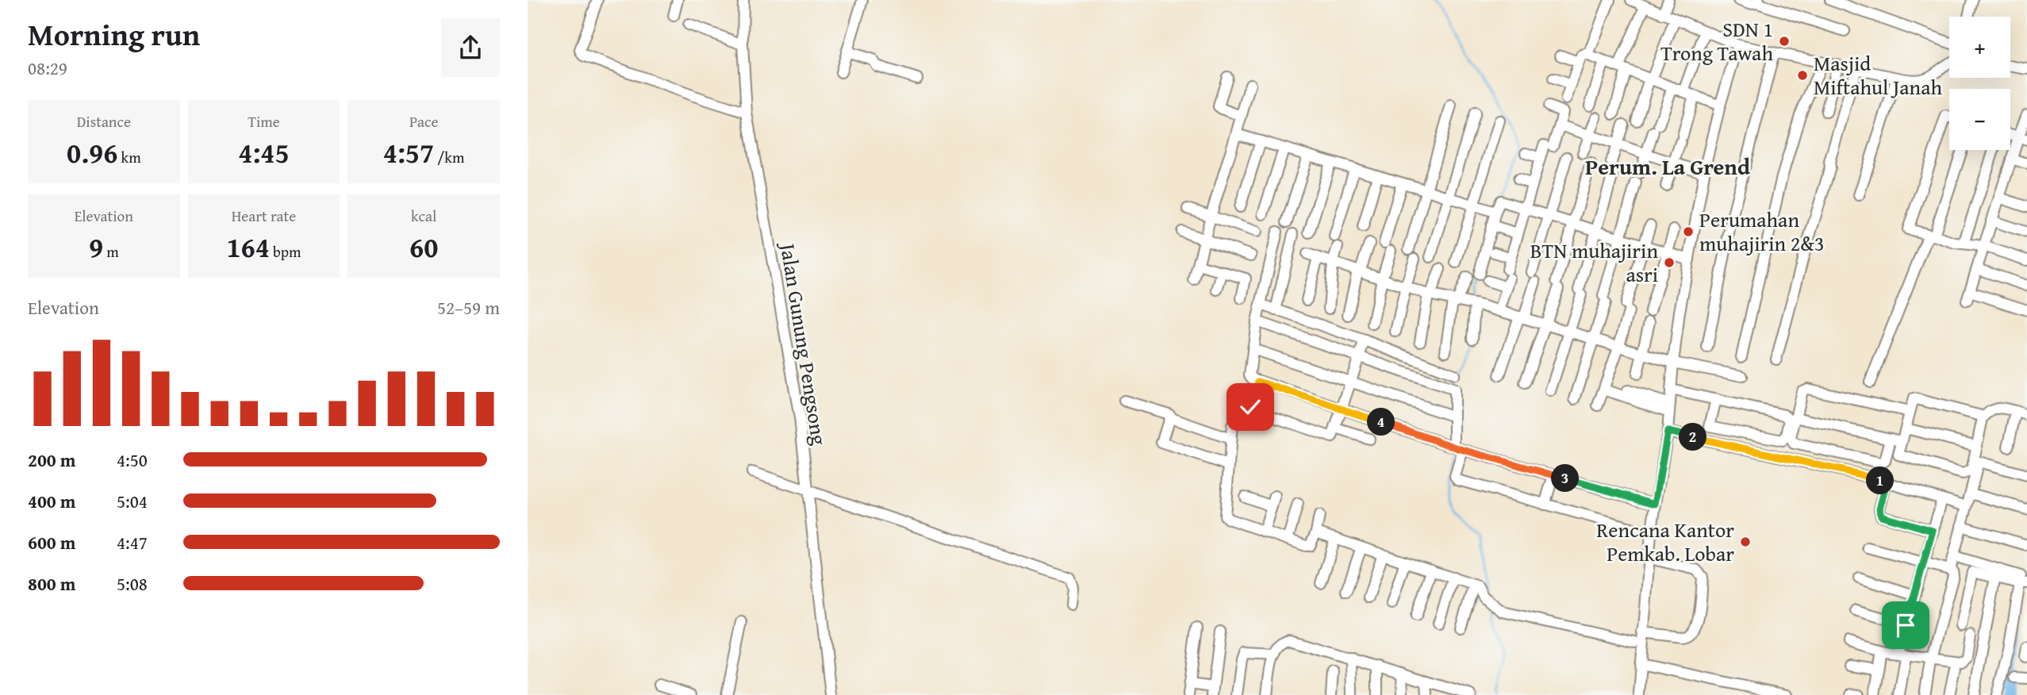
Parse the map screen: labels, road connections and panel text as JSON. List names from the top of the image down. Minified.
{"streets":{"street":["Jalan Gunung Pengsong"]},"districts":["Perum. La Grend"],"places":["SDN 1 Trong Tawah","Masjid Miftahul Janah","Perumahan muhajirin 2&3","BTN muhajirin asri","Rencana Kantor Pemkab. Lobar"],"page":{"heading":["Morning run","08:29"],"map_buttons":["+","−"],"stats":[["Distance","0.96 km"],["Time","4:45"],["Pace","4:57 /km"],["Elevation","9 m"],["Heart rate","164 bpm"],["kcal","60"]],"chart":["Elevation","52–59 m"],"pins":["4","2","3","1"],"list":[{"name":"200 m","note":"4:50"},{"name":"400 m","note":"5:04"},{"name":"600 m","note":"4:47"},{"name":"800 m","note":"5:08"}]}}
